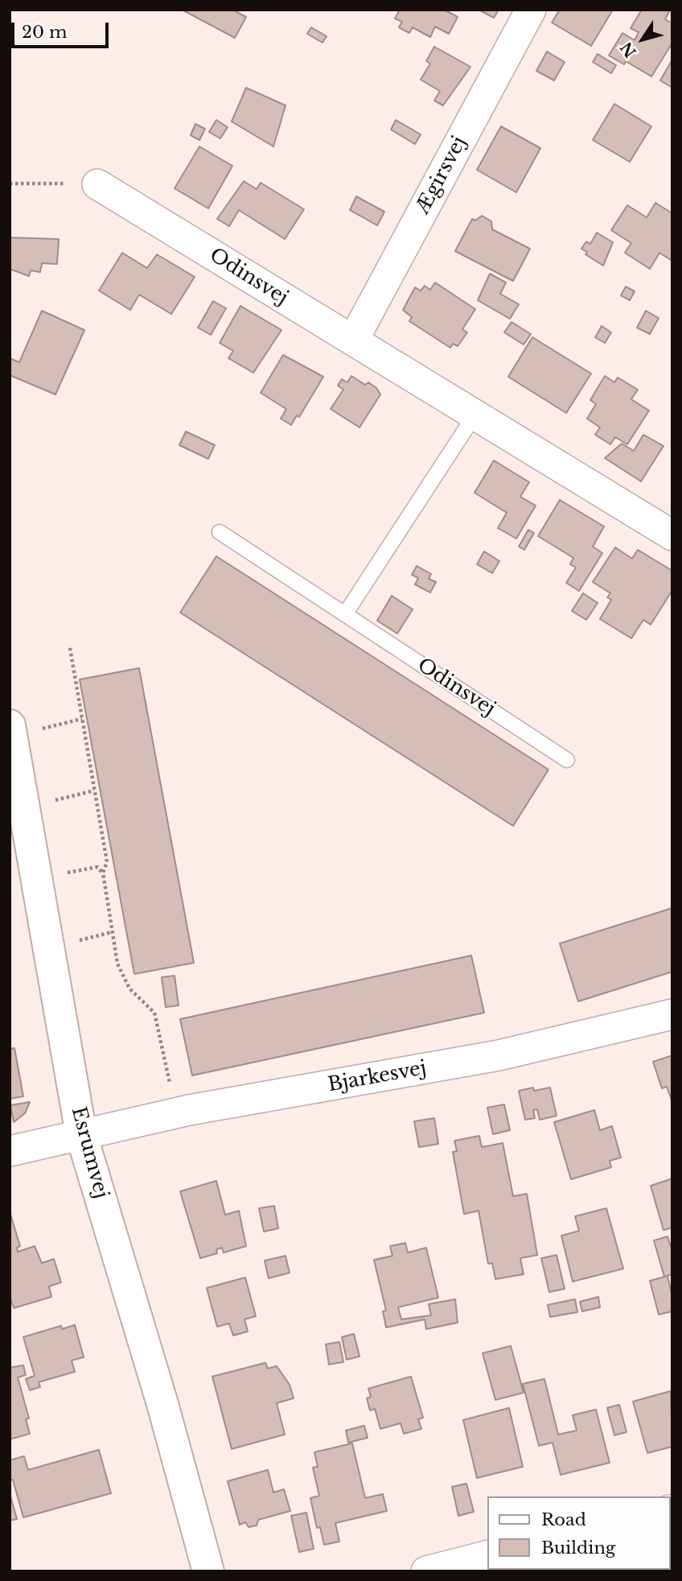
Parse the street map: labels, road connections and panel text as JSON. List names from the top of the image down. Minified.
{"streets":{"street":["Ægirsvej","Odinsvej","Bjarkesvej","Esrumvej"]},"crossings":[["Ægirsvej","Odinsvej"],["Bjarkesvej","Esrumvej"]],"legend":["Road","Building"],"scale_bar":"20 m","north":"bottom left"}
